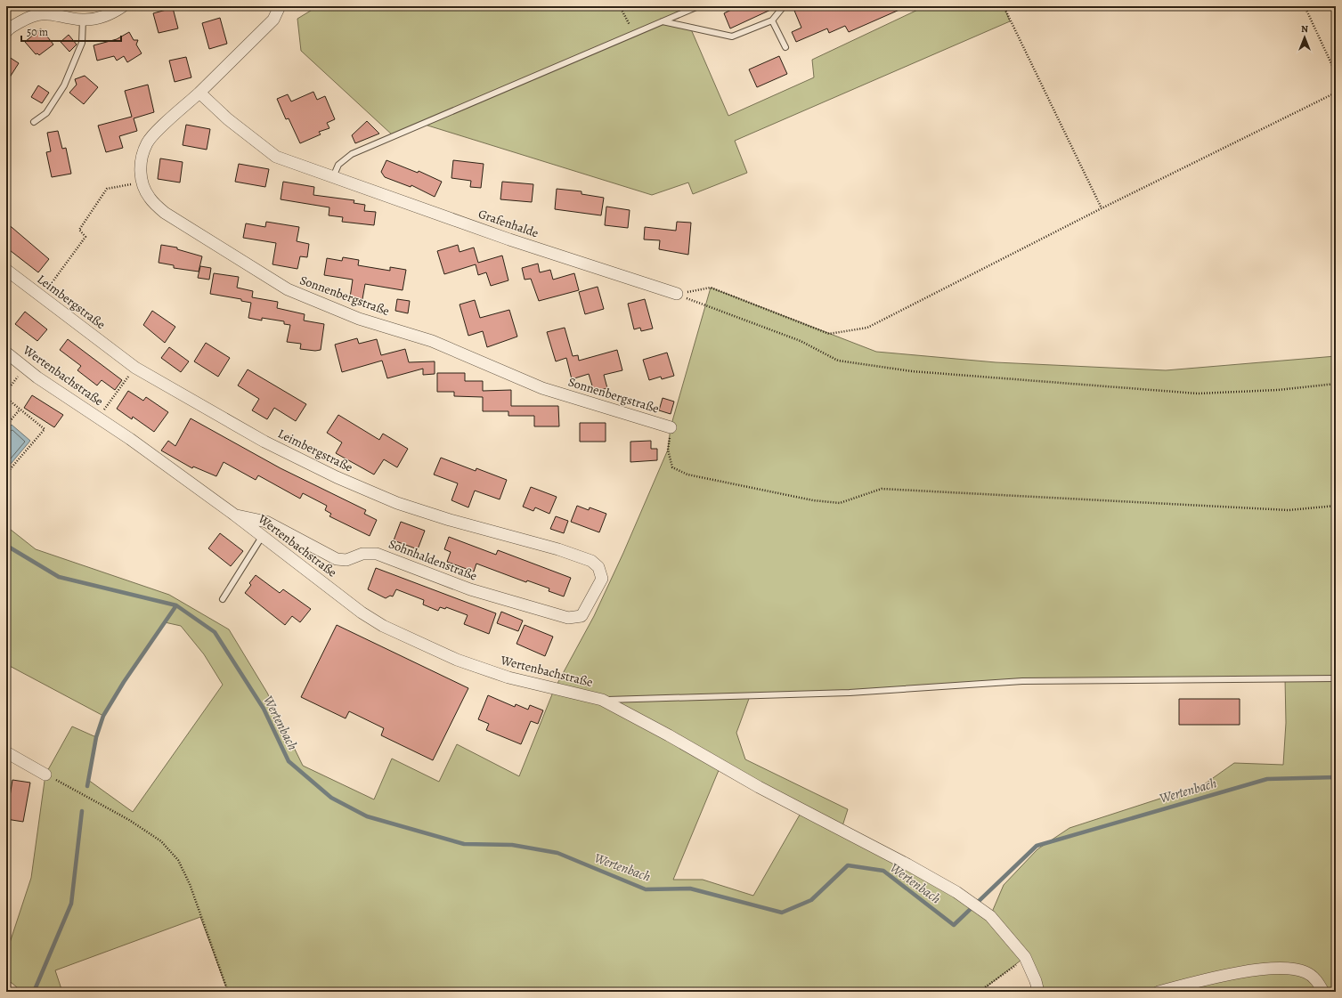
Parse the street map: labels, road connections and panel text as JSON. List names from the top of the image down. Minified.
{"streets":{"street":["Grafenhalde","Sonnenbergstraße","Leimbergstraße","Wertenbachstraße","Sohnhaldenstraße"]},"crossings":[["Leimbergstraße","Sohnhaldenstraße"],["Wertenbachstraße","Sohnhaldenstraße"]],"water":["Wertenbach"],"scale_bar":"50 m","north":"top"}
